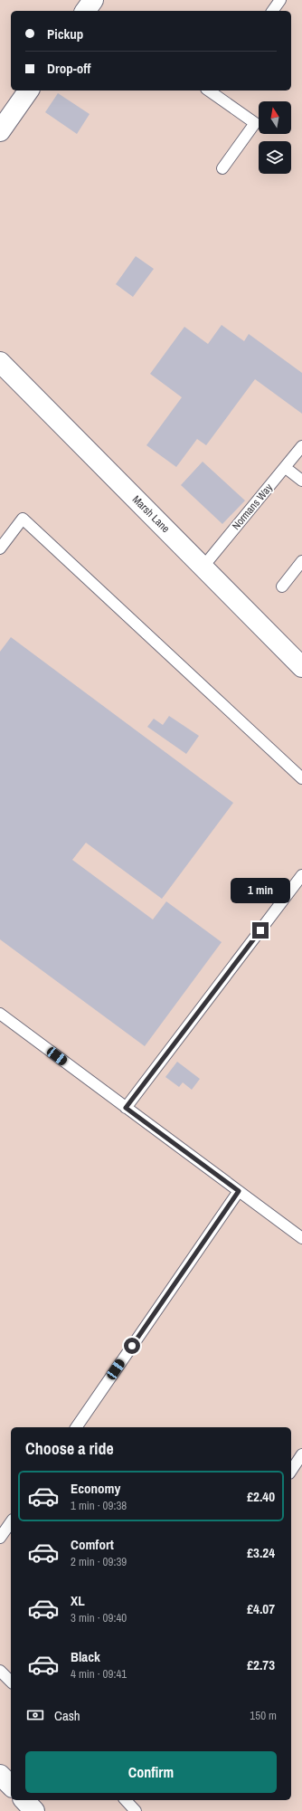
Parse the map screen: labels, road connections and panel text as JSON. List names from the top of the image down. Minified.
{"streets":{"street":["Marsh Lane"],"lane":["Normans Way"]},"crossings":[["Normans Way","Marsh Lane"]],"north":"top","page":{"banner":["Pickup","Drop-off"],"bubble":"1 min","heading":"Choose a ride","list":[{"name":"Economy","note":"1 min · 09:38","value":"£2.40"},{"name":"Comfort","note":"2 min · 09:39","value":"£3.24"},{"name":"XL","note":"3 min · 09:40","value":"£4.07"},{"name":"Black","note":"4 min · 09:41","value":"£2.73"}],"pay":["Cash","150 m"],"buttons":"Confirm"}}
